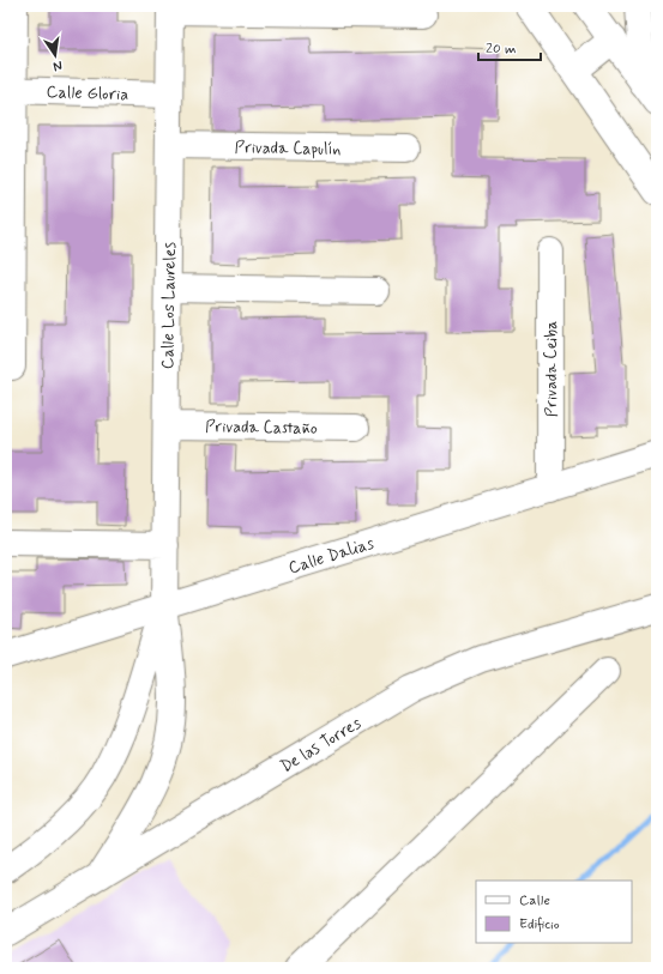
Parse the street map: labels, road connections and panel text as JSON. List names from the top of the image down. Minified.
{"streets":{"street":["Calle Gloria","Privada Capulín","Calle Los Laureles","Privada Ceiba","Privada Castaño","Calle Dalias","De las Torres"]},"crossings":[["Calle Gloria","Calle Los Laureles"],["Privada Capulín","Calle Los Laureles"],["Calle Los Laureles","Privada Castaño"],["Calle Los Laureles","Calle Dalias"],["Privada Ceiba","Calle Dalias"]],"legend":["Calle","Edificio"],"scale_bar":"20 m","north":"bottom"}
